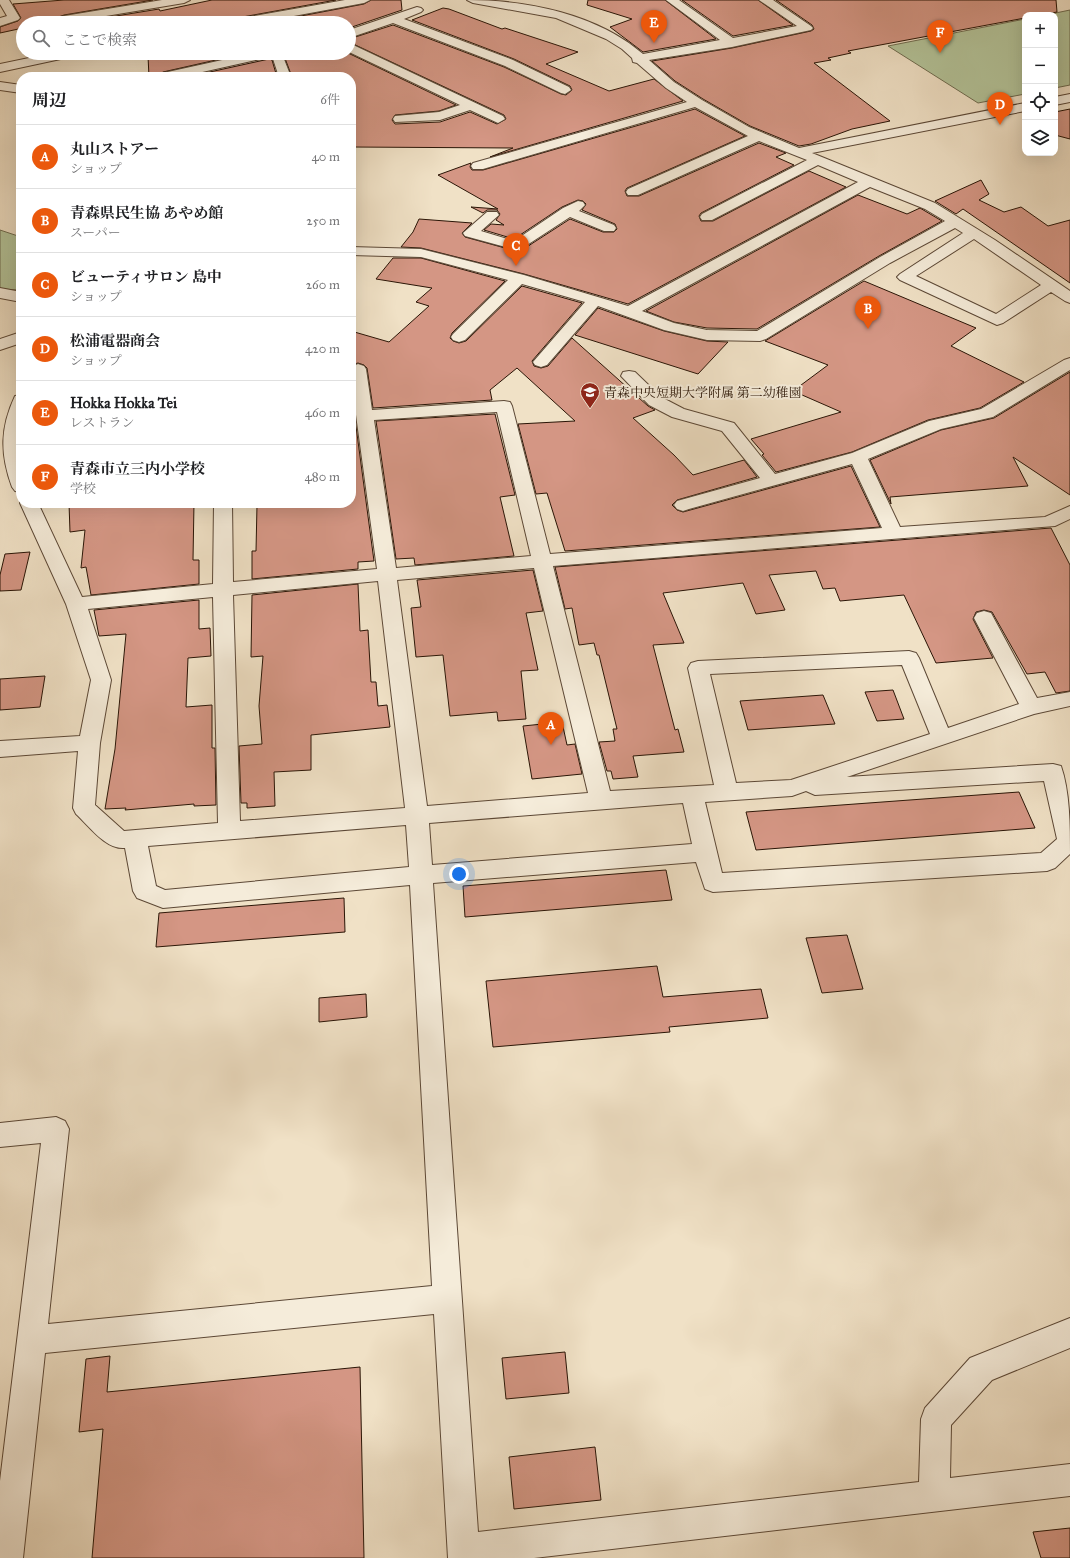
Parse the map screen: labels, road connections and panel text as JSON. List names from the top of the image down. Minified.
{"places":{"school or university":["青森中央短期大学附属 第二幼稚園"]},"page":{"pins":["E","F","D","C","B","A"],"map_buttons":["+","−"],"search":"ここで検索","heading":["周辺","6件"],"list":[{"mark":"A","name":"丸山ストアー","note":"ショップ","value":"40 m"},{"mark":"B","name":"青森県民生協 あやめ館","note":"スーパー","value":"250 m"},{"mark":"C","name":"ビューティサロン 島中","note":"ショップ","value":"260 m"},{"mark":"D","name":"松浦電器商会","note":"ショップ","value":"420 m"},{"mark":"E","name":"Hokka Hokka Tei","note":"レストラン","value":"460 m"},{"mark":"F","name":"青森市立三内小学校","note":"学校","value":"480 m"}]}}
